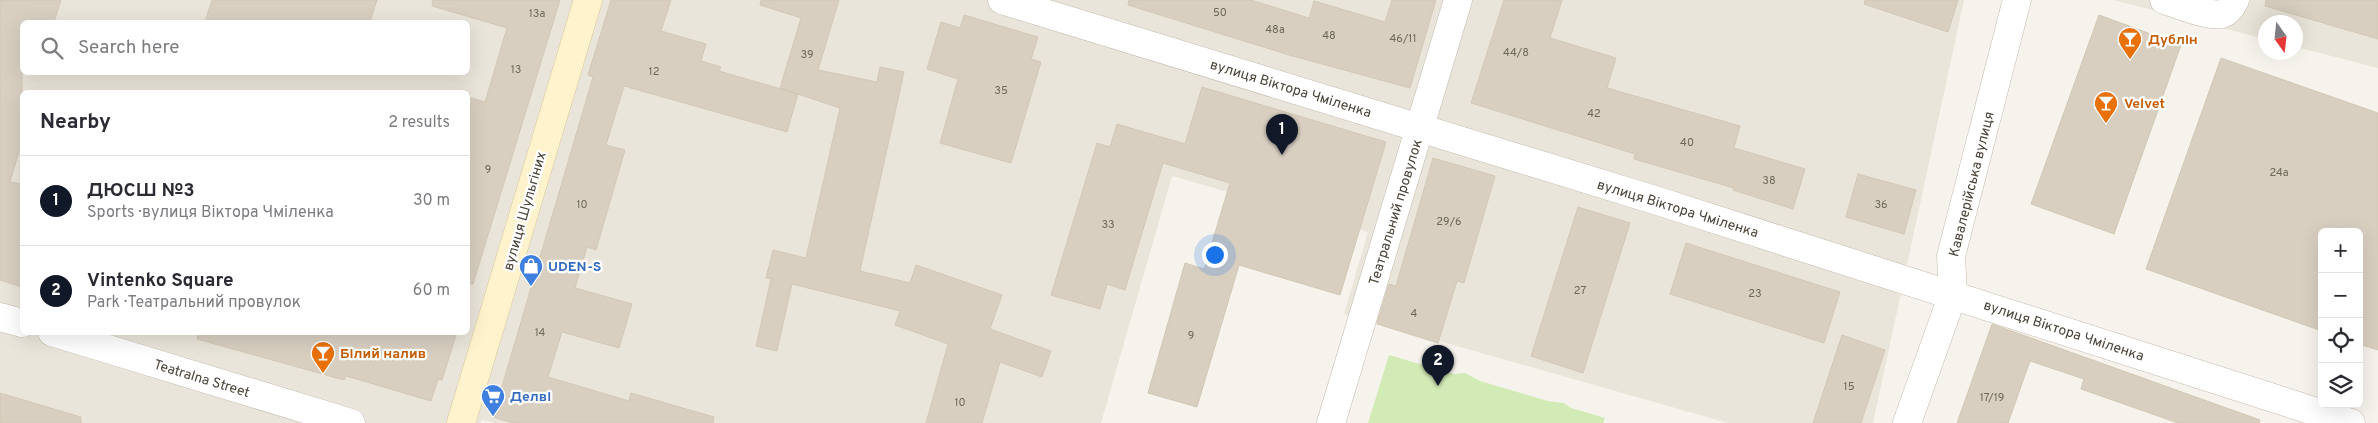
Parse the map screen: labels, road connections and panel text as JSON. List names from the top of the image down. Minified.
{"streets":{"street":["вулиця Віктора Чміленка","Кавалерійська вулиця","вулиця Шульгіних","Театральний провулок","Teatralna Street"]},"crossings":[["вулиця Віктора Чміленка","Кавалерійська вулиця"],["вулиця Віктора Чміленка","Театральний провулок"]],"places":{"bar":["Дублін","Velvet","Білий налив"],"shop":["UDEN-S"],"supermarket":["Делві"]},"house_numbers":["50","13а","48а","48","46/11","44/8","39","13","12","35","42","40","9","24а","38","10","36","29/6","33","27","23","4","14","9","15","17/19","10"],"north":"bottom","page":{"search":"Search here","heading":["Nearby","2 results"],"pins":["1","2"],"list":[{"mark":"1","name":"ДЮСШ №3","note":"Sports · вулиця Віктора Чміленка","value":"30 m"},{"mark":"2","name":"Vintenko Square","note":"Park · Театральний провулок","value":"60 m"}],"map_buttons":["+","−"]}}
